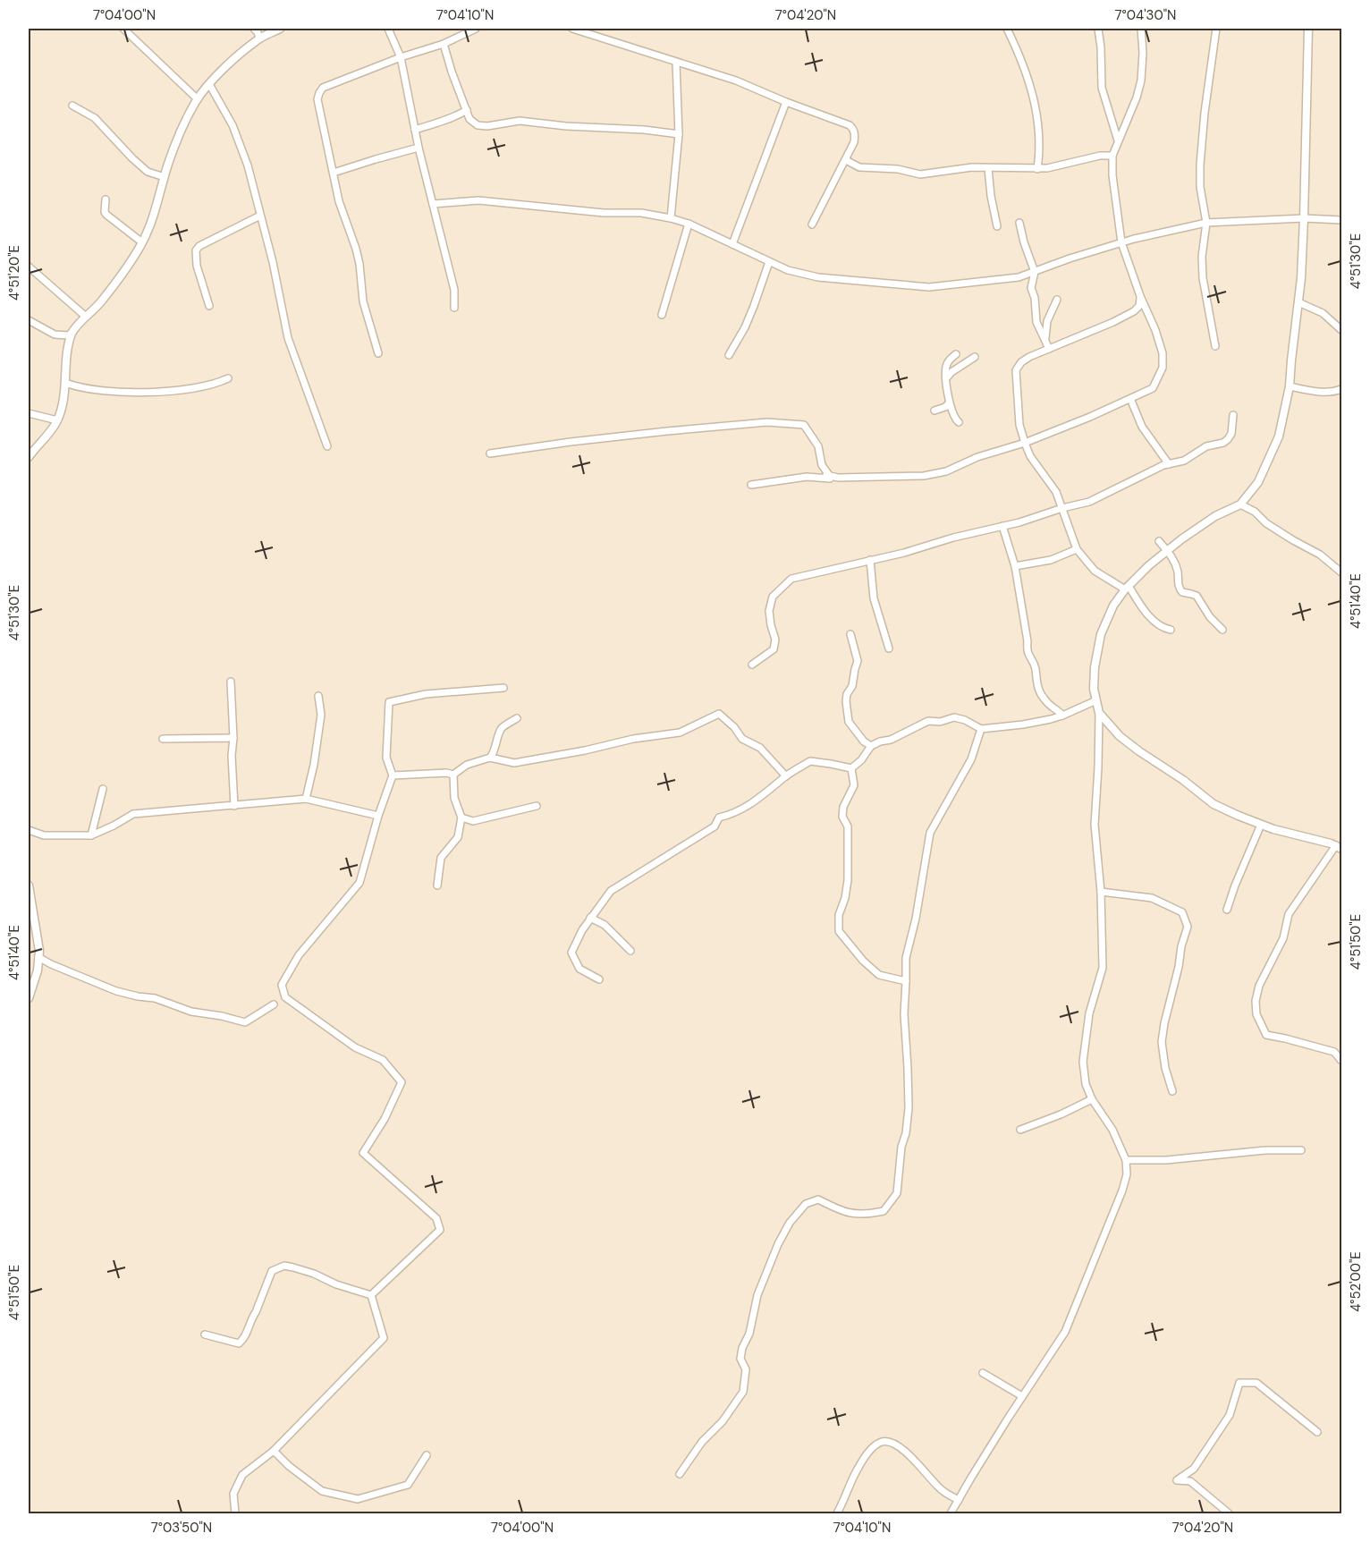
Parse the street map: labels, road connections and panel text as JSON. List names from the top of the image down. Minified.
{"coordinates":["7°04'00\"N","7°04'10\"N","7°04'20\"N","7°04'30\"N","4°51'30\"E","4°51'20\"E","4°51'40\"E","4°51'50\"E","4°52'00\"E","7°03'50\"N"]}
